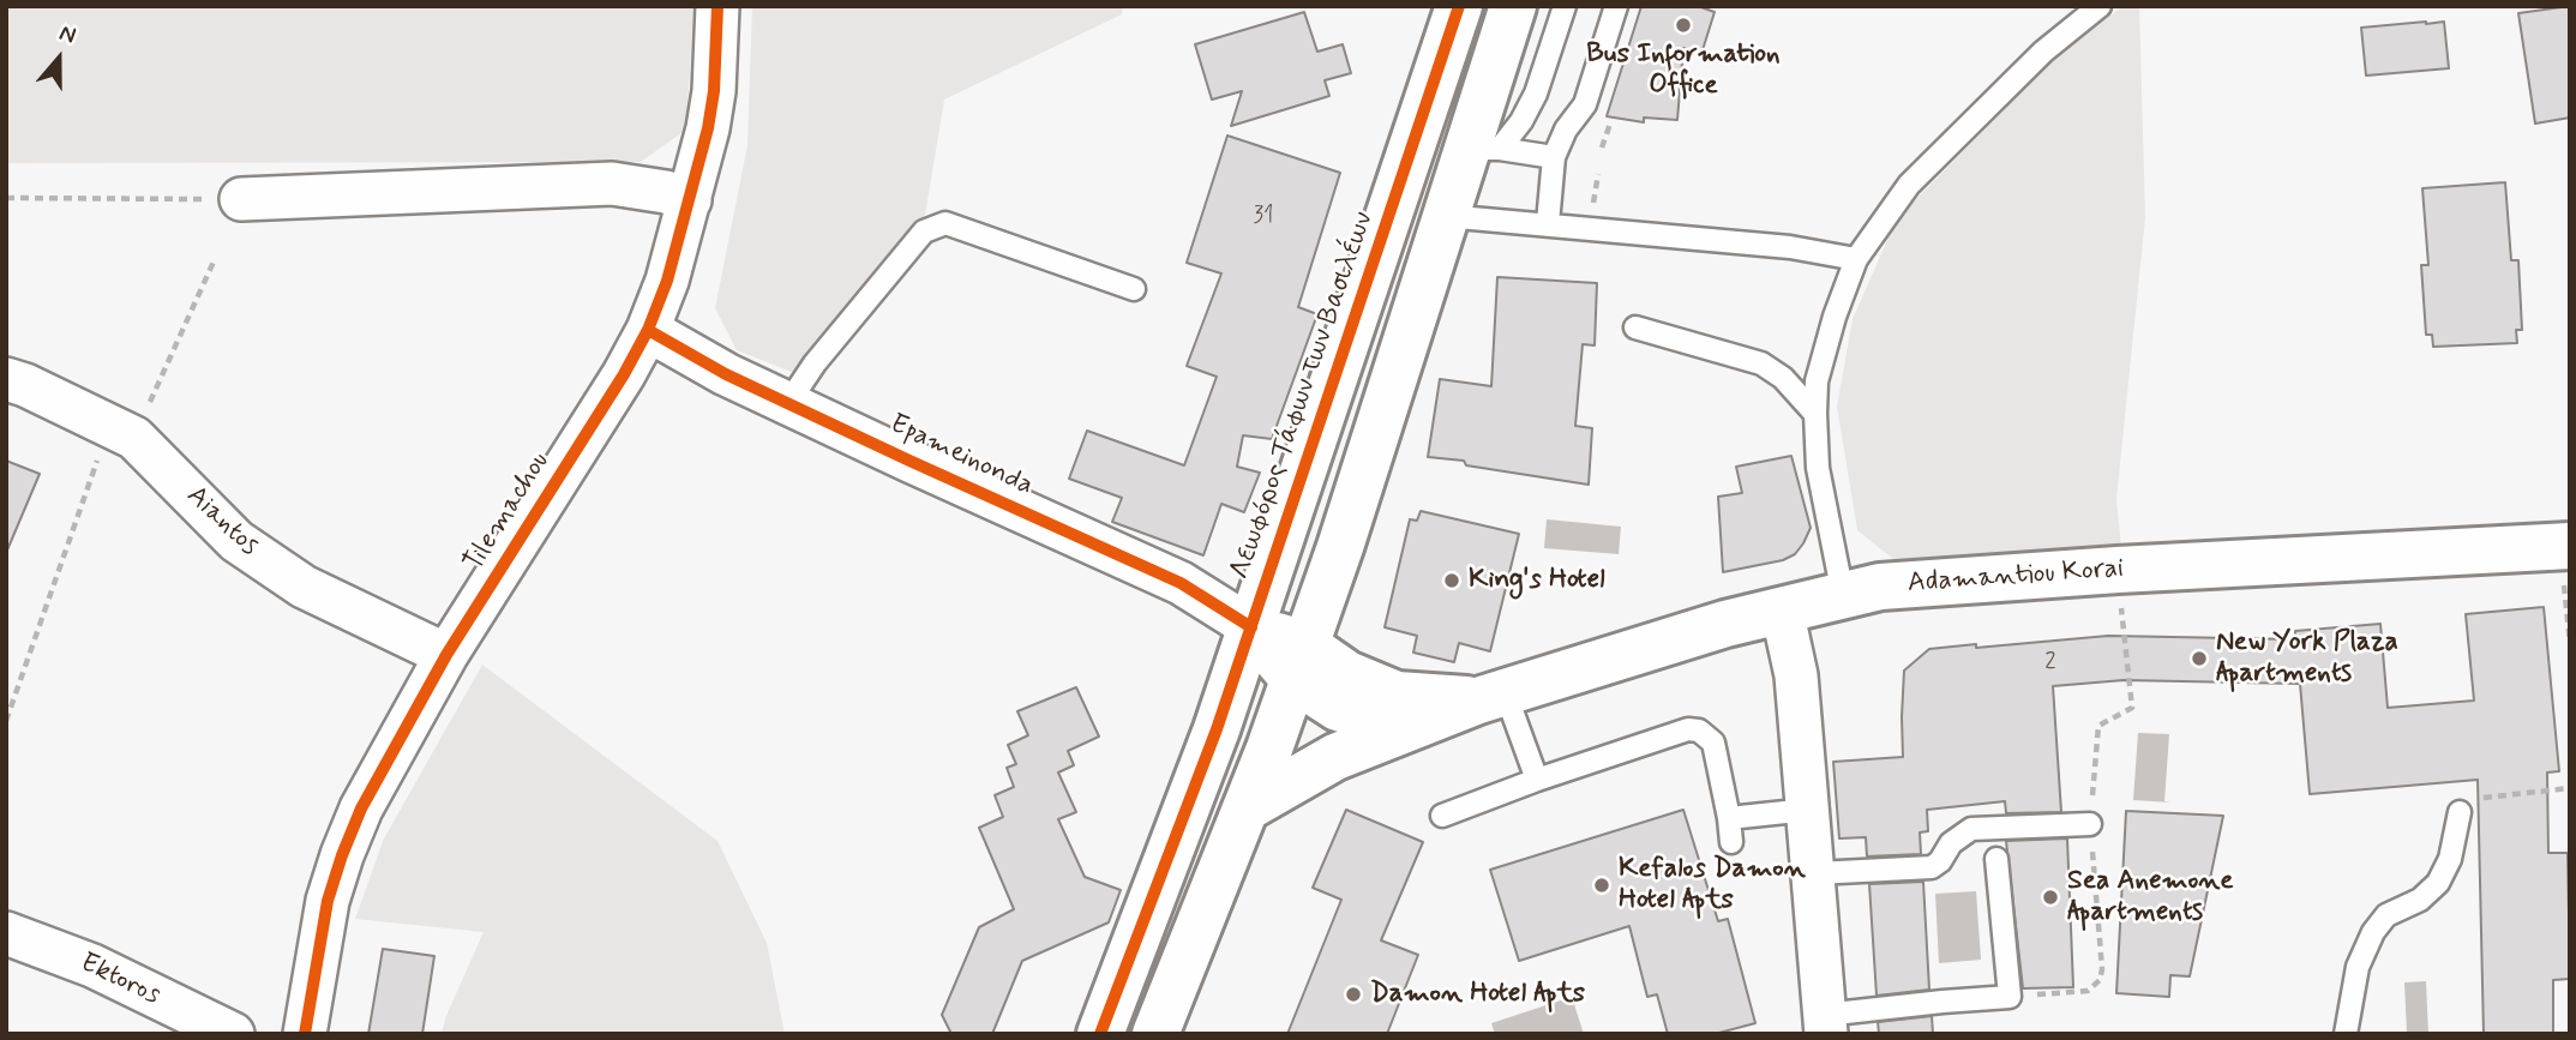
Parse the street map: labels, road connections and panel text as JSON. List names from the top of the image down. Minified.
{"streets":{"main road":["Λεωφόρος Τάφων των Βασιλέων","Adamantiou Korai"],"street":["Epameinonda","Tilemachou","Aiantos","Ektoros"]},"crossings":[["Λεωφόρος Τάφων των Βασιλέων","Epameinonda"],["Λεωφόρος Τάφων των Βασιλέων","Adamantiou Korai"],["Epameinonda","Tilemachou"],["Epameinonda","Adamantiou Korai"],["Tilemachou","Aiantos"]],"places":["Bus Information Office","King's Hotel","New York Plaza Apartments","Kefalos Damon Hotel Apts","Sea Anemone Apartments","Damon Hotel Apts"],"house_numbers":["31","2"],"north":"top"}
